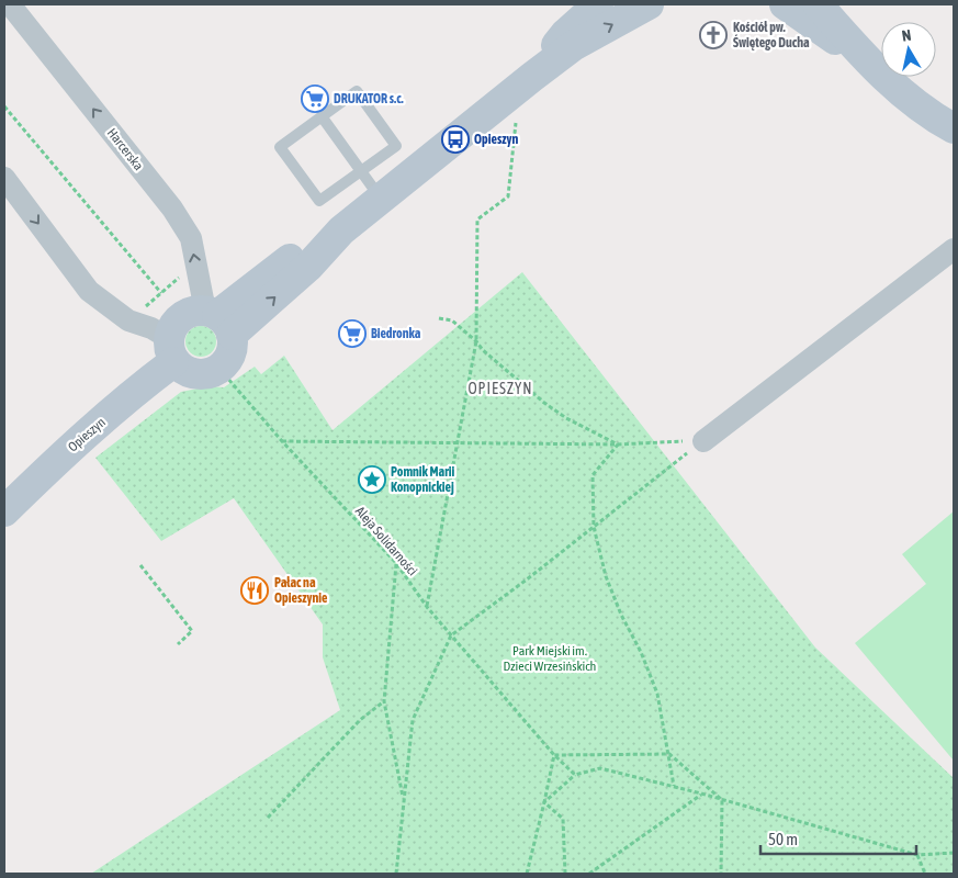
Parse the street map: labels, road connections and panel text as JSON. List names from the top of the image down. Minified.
{"streets":{"street":["Harcerska","Opieszyn"],"path":["Aleja Solidarności"]},"crossings":[["Harcerska","Opieszyn"],["Harcerska","Aleja Solidarności"],["Opieszyn","Aleja Solidarności"]],"districts":["OPIESZYN"],"parks":["Park Miejski im. Dzieci Wrzesińskich"],"places":{"church":["Kościół pw. Świętego Ducha"],"supermarket":["DRUKATOR s.c.","Biedronka"],"bus stop":["Opieszyn"],"place":["Pomnik Marii Konopnickiej"],"restaurant":["Pałac na Opieszynie"]},"scale_bar":"50 m","north":"top"}
